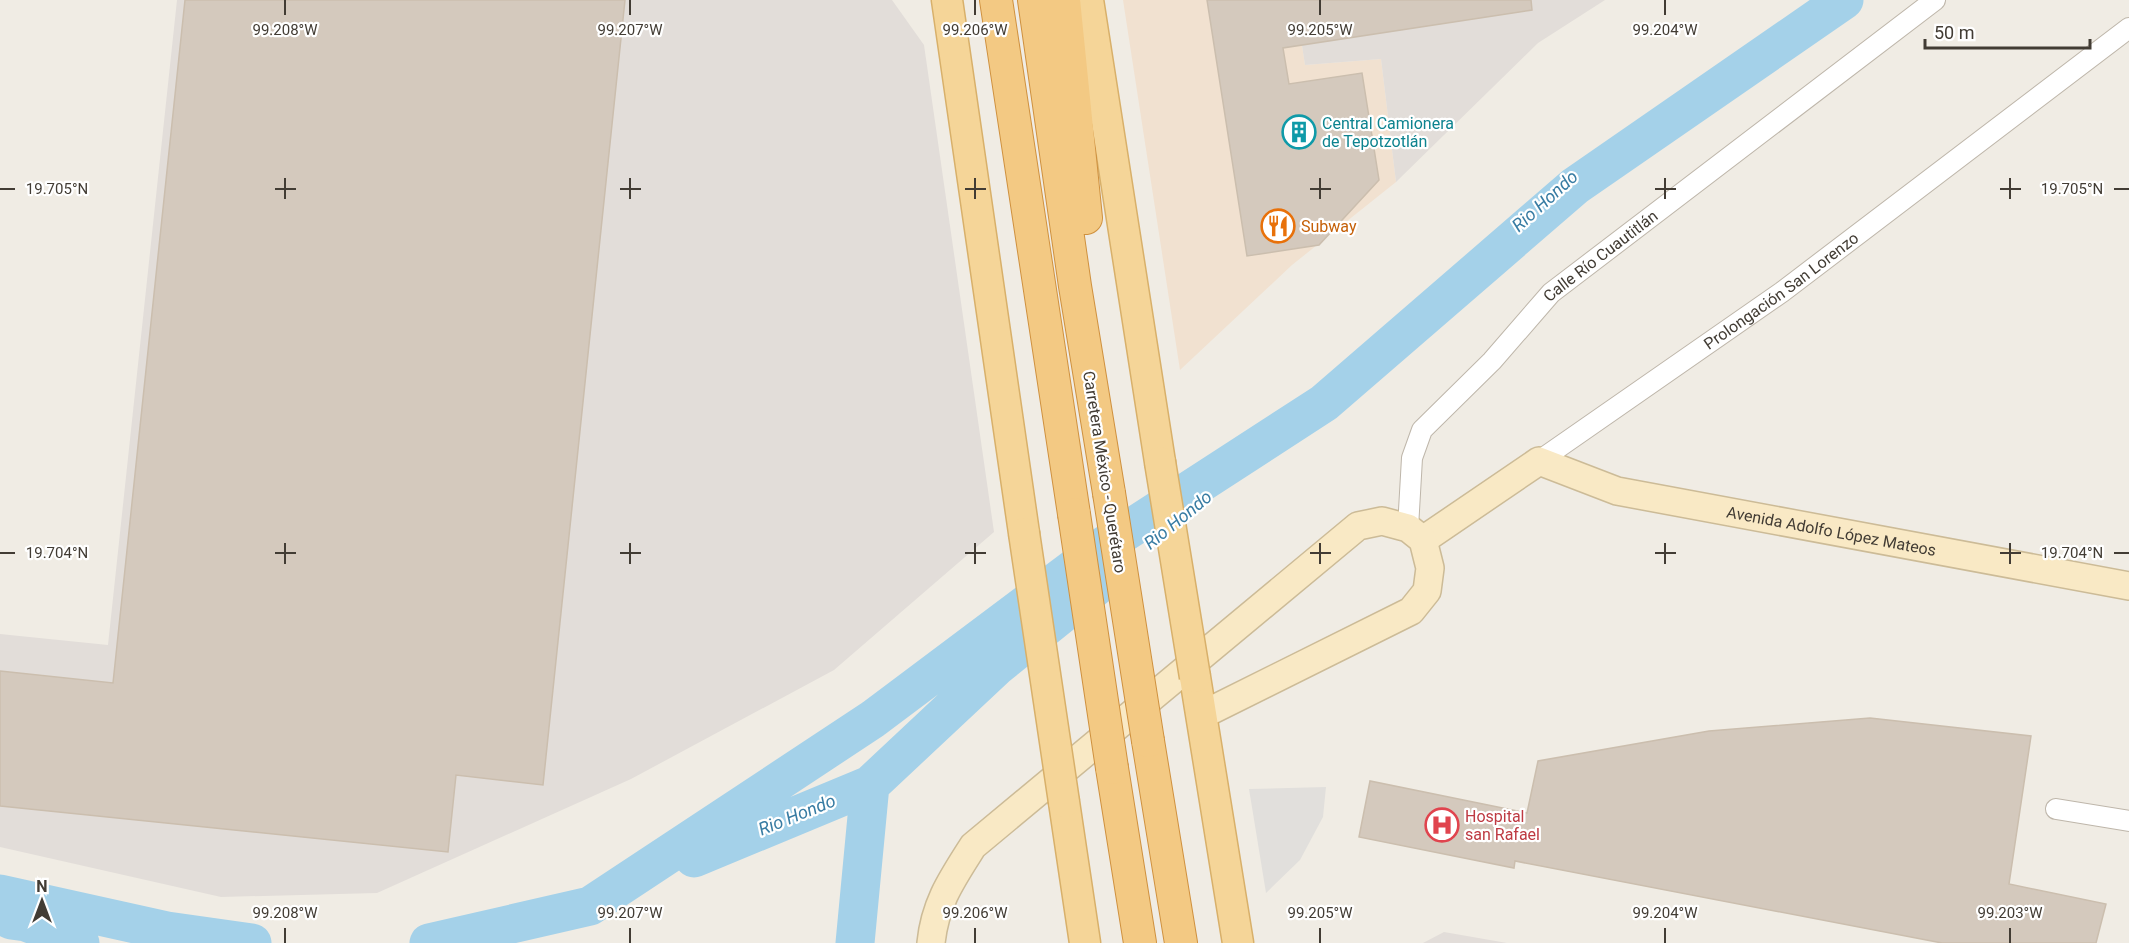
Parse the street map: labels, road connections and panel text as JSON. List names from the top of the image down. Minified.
{"streets":{"highway":["Carretera México - Querétaro"],"main road":["Prolongación San Lorenzo","Avenida Adolfo López Mateos"],"street":["Calle Río Cuautitlán"]},"crossings":[["Calle Río Cuautitlán","Prolongación San Lorenzo"],["Prolongación San Lorenzo","Avenida Adolfo López Mateos"]],"water":["Rio Hondo"],"places":{"building":["Central Camionera de Tepotzotlán"],"restaurant":["Subway"],"hospital":["Hospital san Rafael"]},"scale_bar":"50 m","north":"top","coordinates":["99.208°W","99.207°W","99.206°W","99.205°W","99.204°W","19.705°N","19.704°N","99.203°W"]}
